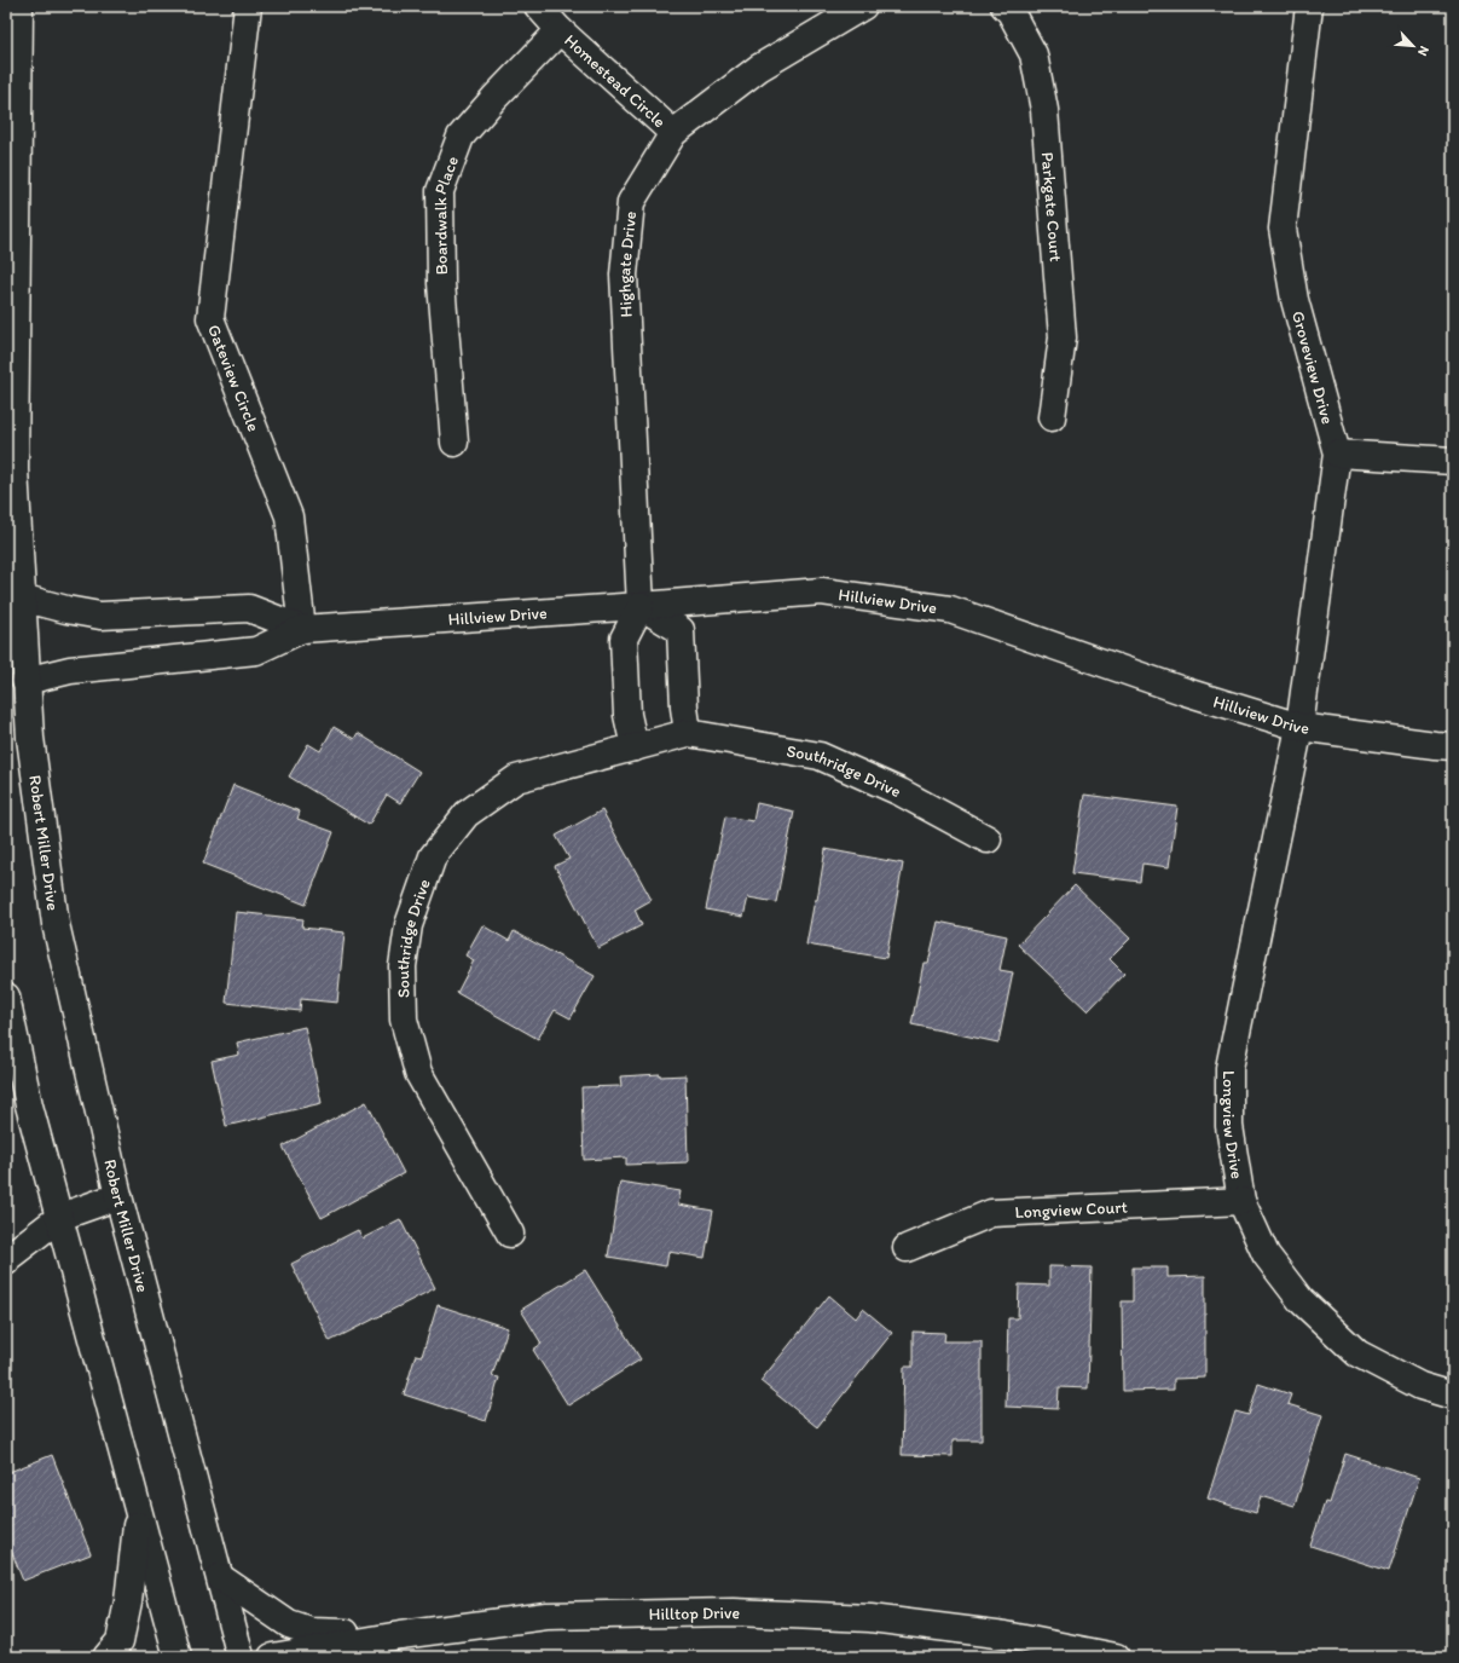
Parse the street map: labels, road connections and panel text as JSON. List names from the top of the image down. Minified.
{"streets":{"street":["Homestead Circle","Parkgate Court","Boardwalk Place","Highgate Drive","Groveview Drive","Gateview Circle","Hillview Drive","Southridge Drive","Robert Miller Drive","Longview Drive","Longview Court","Hilltop Drive"]},"crossings":[["Homestead Circle","Boardwalk Place"],["Homestead Circle","Highgate Drive"],["Highgate Drive","Hillview Drive"],["Groveview Drive","Hillview Drive"],["Groveview Drive","Longview Drive"],["Gateview Circle","Hillview Drive"],["Hillview Drive","Longview Drive"],["Longview Drive","Longview Court"]],"north":"bottom right"}
